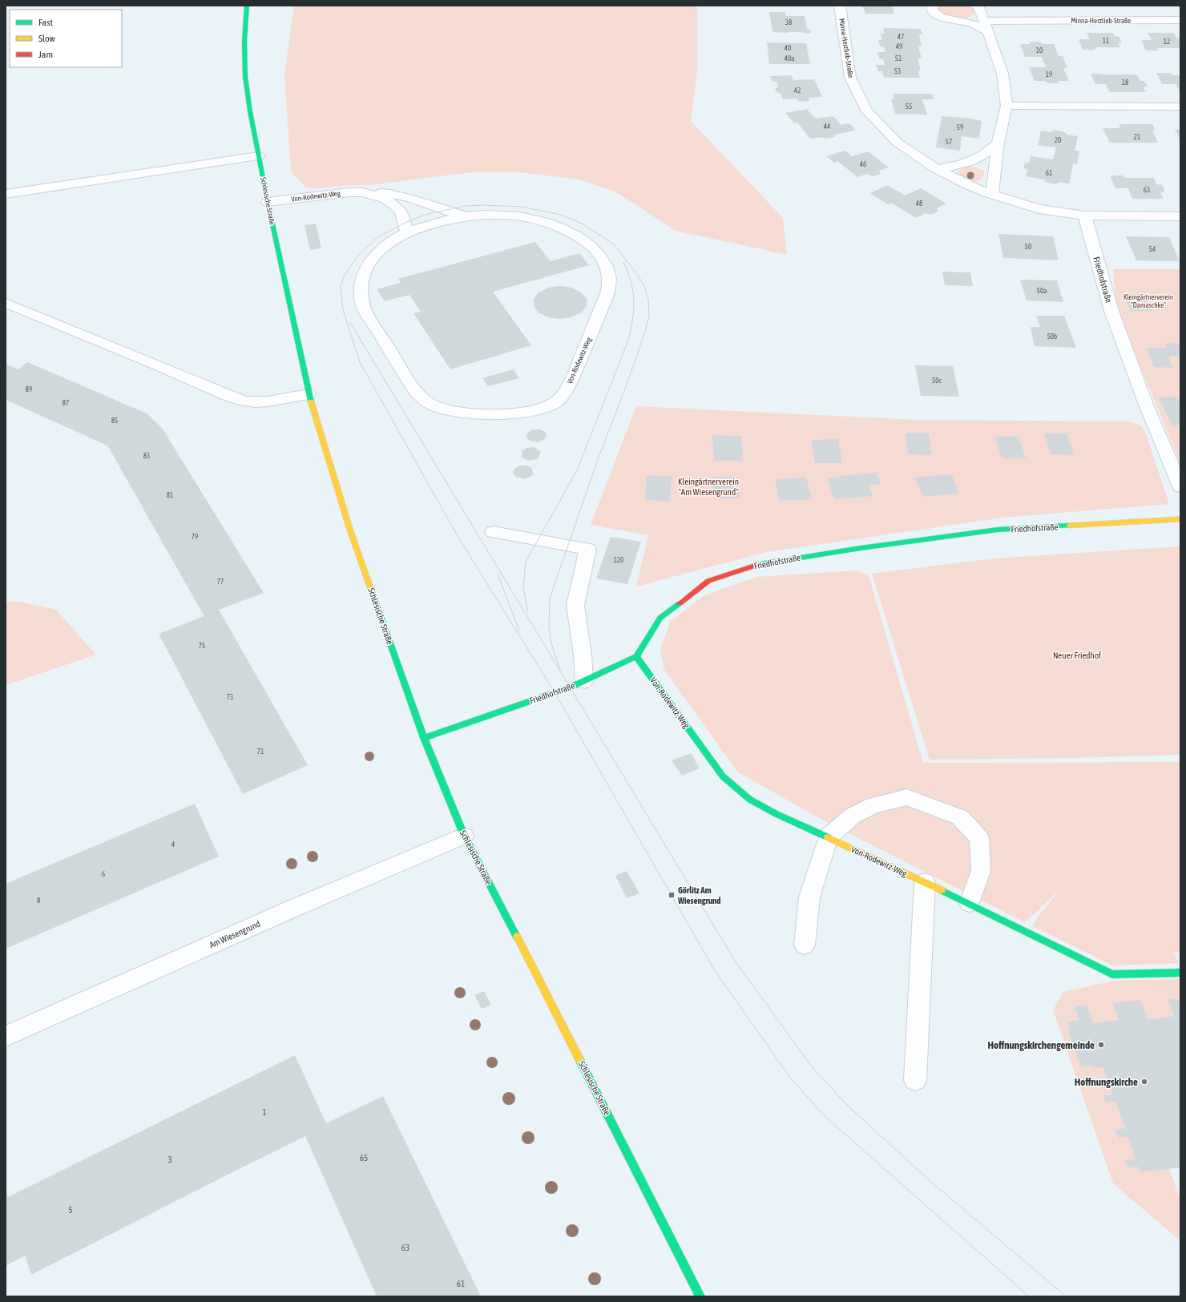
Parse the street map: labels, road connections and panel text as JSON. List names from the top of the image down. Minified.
{"streets":{"street":["Minna-Herzlieb-Straße","Von-Rodewitz-Weg","Schlesische Straße","Friedhofstraße","Am Wiesengrund"]},"crossings":[["Minna-Herzlieb-Straße","Friedhofstraße"],["Von-Rodewitz-Weg","Schlesische Straße"],["Von-Rodewitz-Weg","Friedhofstraße"],["Schlesische Straße","Friedhofstraße"],["Schlesische Straße","Am Wiesengrund"]],"parks":["Kleingärtnerverein \"Damaschke\"","Kleingärtnerverein \"Am Wiesengrund\"","Neuer Friedhof"],"places":{"transit":["Görlitz Am Wiesengrund"],"other":["Hoffnungskirchengemeinde","Hoffnungskirche"]},"house_numbers":["38","47","11","12","49","40","10","40a","51","53","19","18","42","55","44","59","21","20","57","46","61","63","48","50","54","50a","50b","50c","89","87","85","83","81","79","120","77","75","73","71","4","6","8","1","65","3","5","63","61"],"legend":["Fast","Slow","Jam"]}
